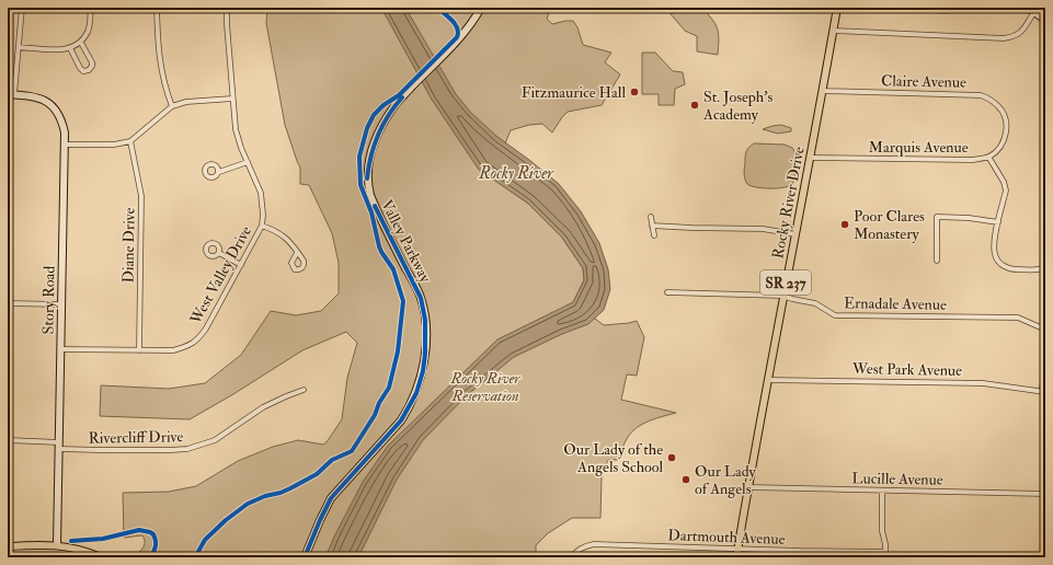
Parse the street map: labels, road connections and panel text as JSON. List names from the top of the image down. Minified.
{"streets":{"main road":["Rocky River Drive","SR 237"],"street":["Claire Avenue","Marquis Avenue","Valley Parkway","Diane Drive","West Valley Drive","Story Road","Ernadale Avenue","West Park Avenue","Rivercliff Drive","Lucille Avenue","Dartmouth Avenue"]},"crossings":[["Claire Avenue","Marquis Avenue"],["Claire Avenue","Rocky River Drive"],["Marquis Avenue","Rocky River Drive"],["Rocky River Drive","Ernadale Avenue"],["Rocky River Drive","West Park Avenue"],["Rocky River Drive","Lucille Avenue"],["Rocky River Drive","Dartmouth Avenue"],["Diane Drive","West Valley Drive"],["West Valley Drive","Story Road"],["Story Road","Rivercliff Drive"]],"water":["Rocky River"],"parks":["Rocky River Reservation"],"places":["Fitzmaurice Hall","St. Joseph's Academy","Poor Clares Monastery","Our Lady of the Angels School","Our Lady of Angels"]}
